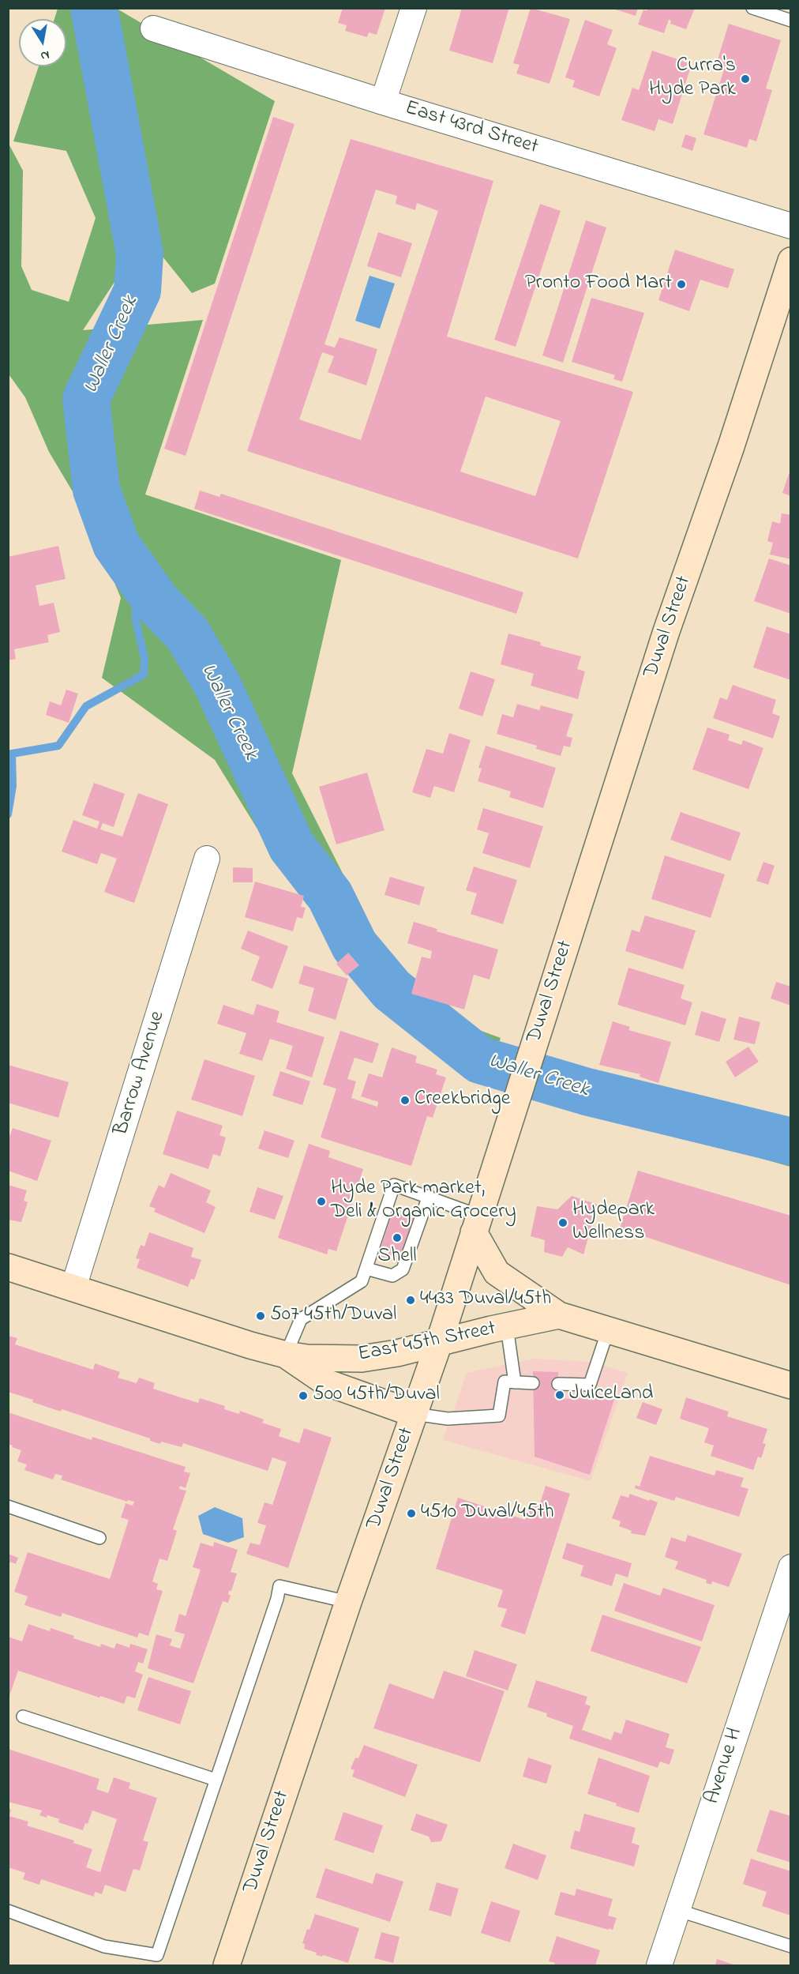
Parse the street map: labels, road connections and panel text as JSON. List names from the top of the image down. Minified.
{"streets":{"street":["East 43rd Street","Duval Street","Barrow Avenue","East 45th Street","Avenue H"]},"crossings":[["Duval Street","East 45th Street"],["Barrow Avenue","East 45th Street"]],"water":["Waller Creek"],"places":["Curra's Hyde Park","Pronto Food Mart","Creekbridge","Hyde Park market, Deli & Organic Grocery","Hydepark Wellness","Shell","4433 Duval/45th","507 45th/Duval","JuiceLand","500 45th/Duval","4510 Duval/45th"],"north":"bottom"}
